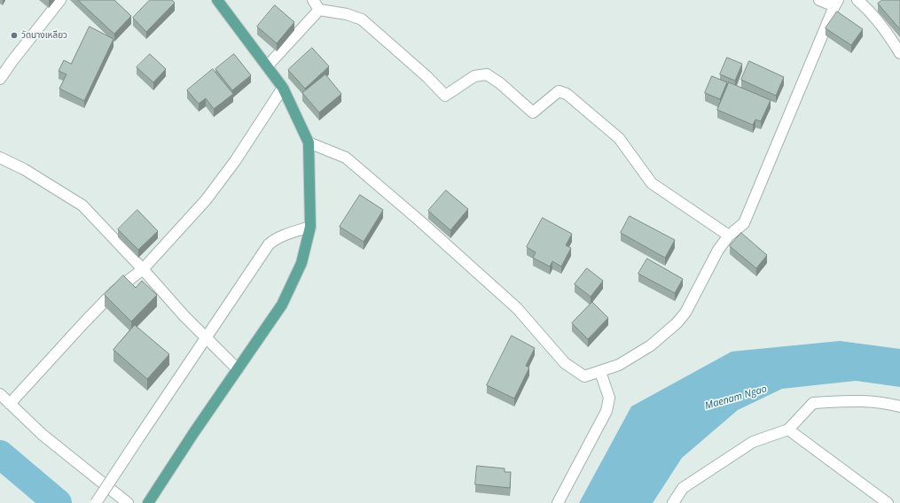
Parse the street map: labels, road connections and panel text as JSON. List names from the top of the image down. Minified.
{"water":["Maenam Ngao"],"places":["วัดนางเหลียว"]}
